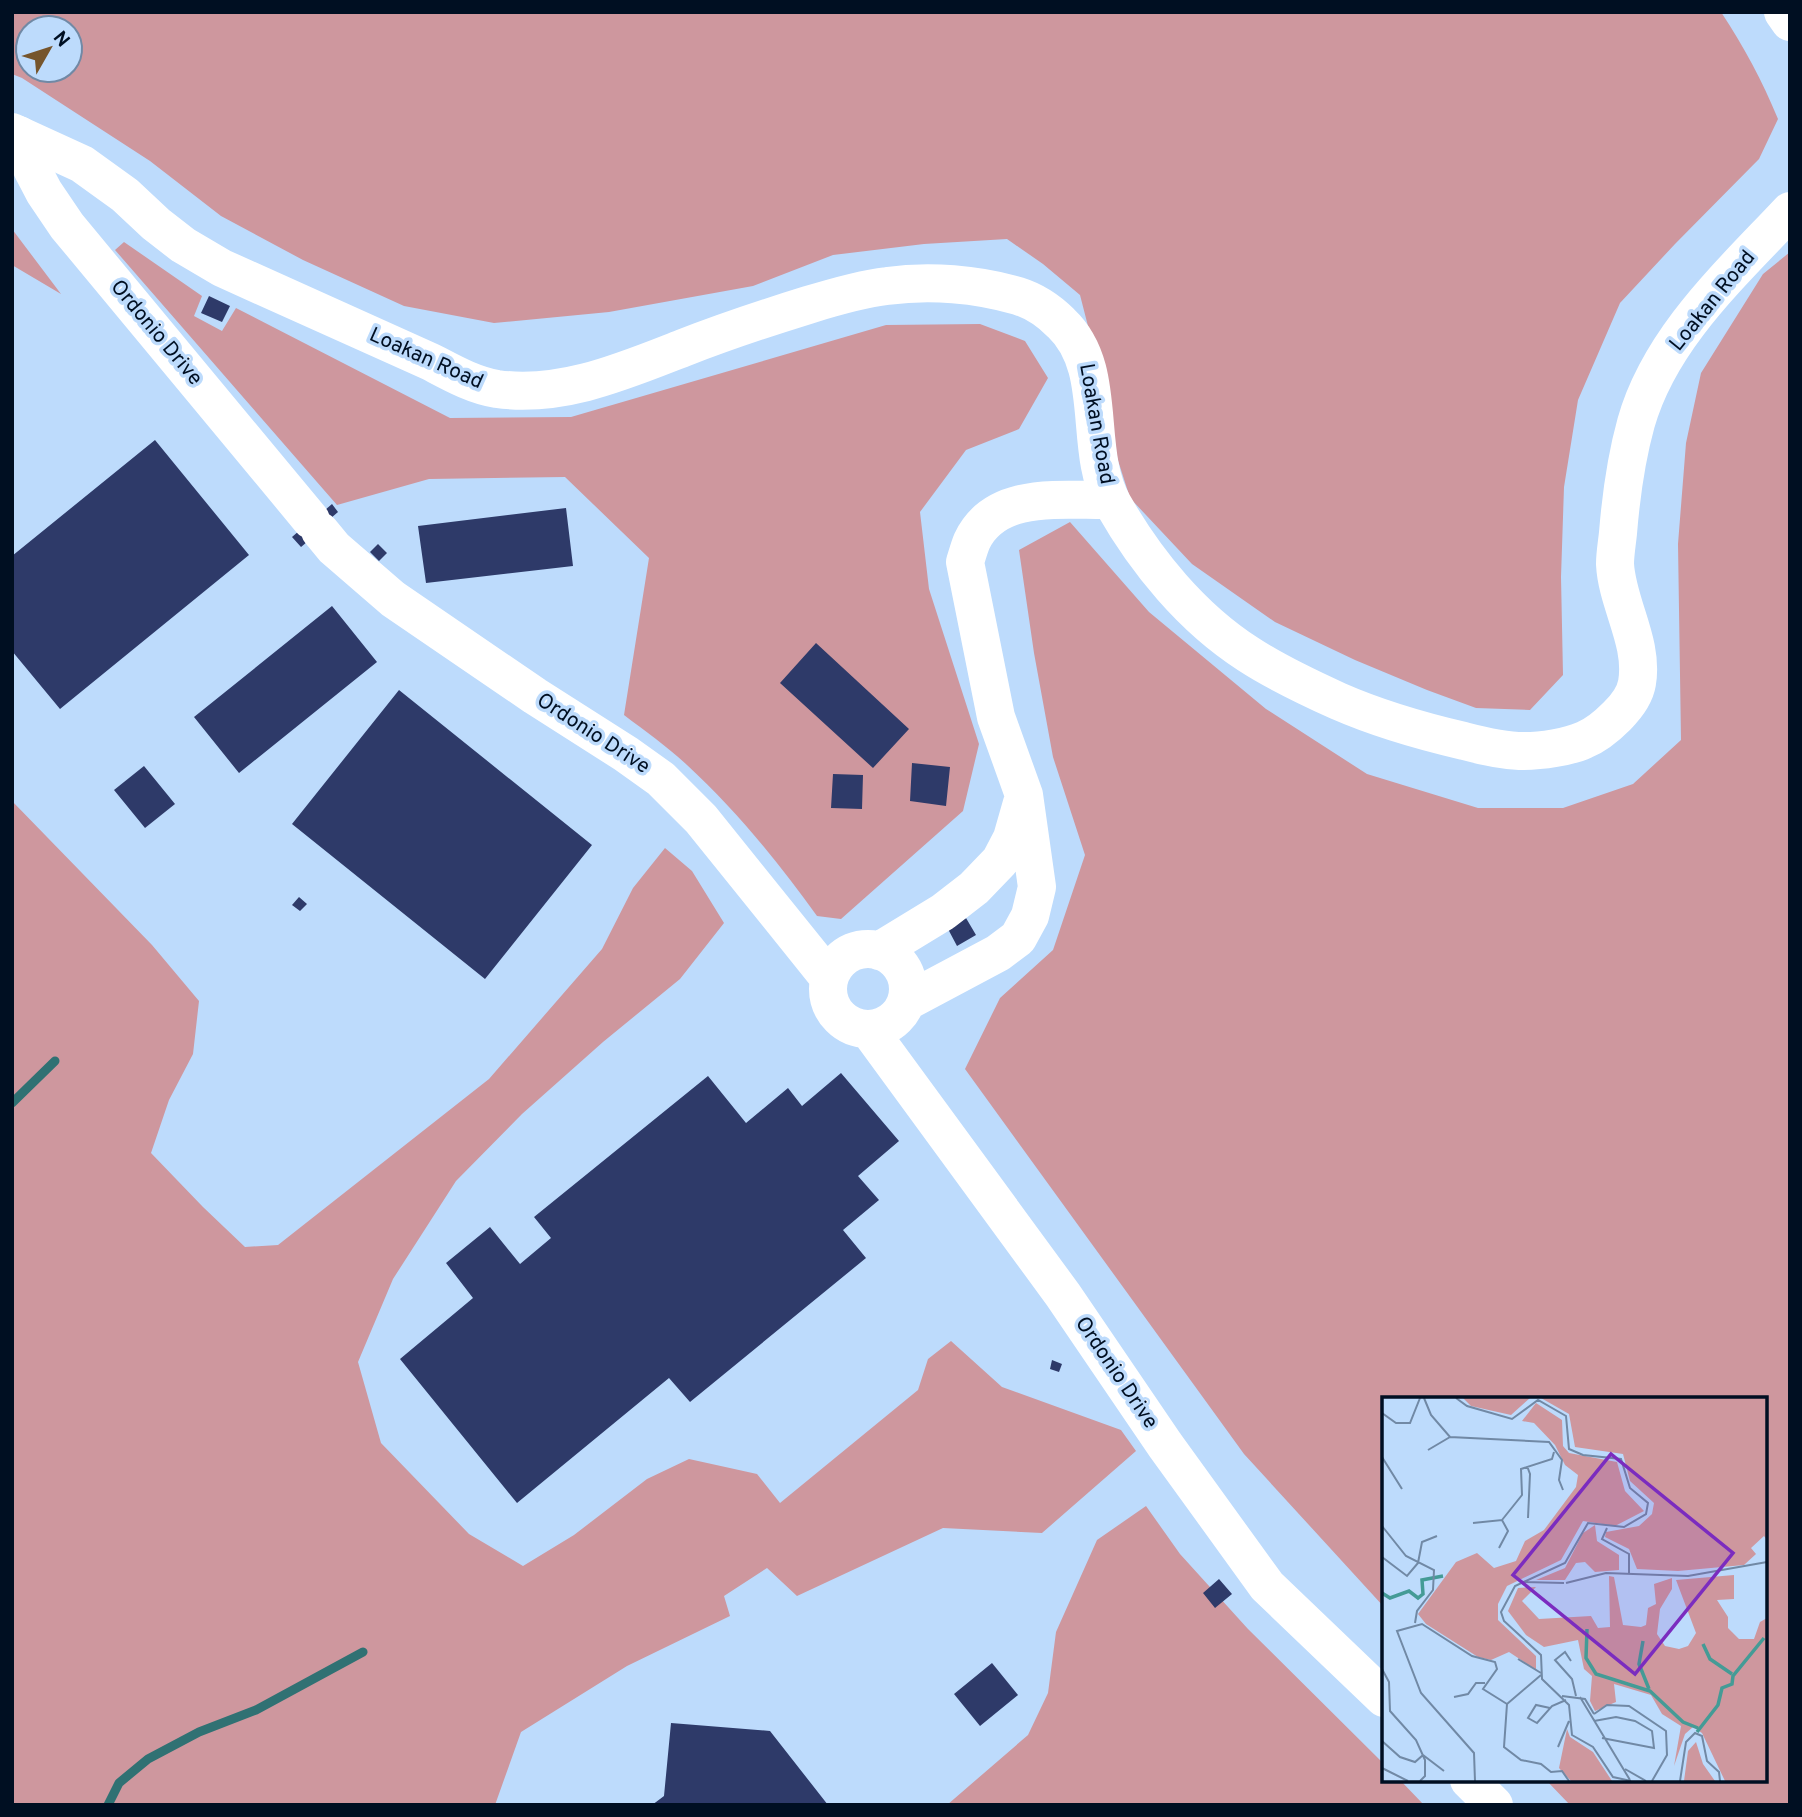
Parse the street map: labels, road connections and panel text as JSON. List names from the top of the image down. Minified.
{"streets":{"street":["Loakan Road","Ordonio Drive"]},"crossings":[["Loakan Road","Ordonio Drive"]],"north":"top right"}
